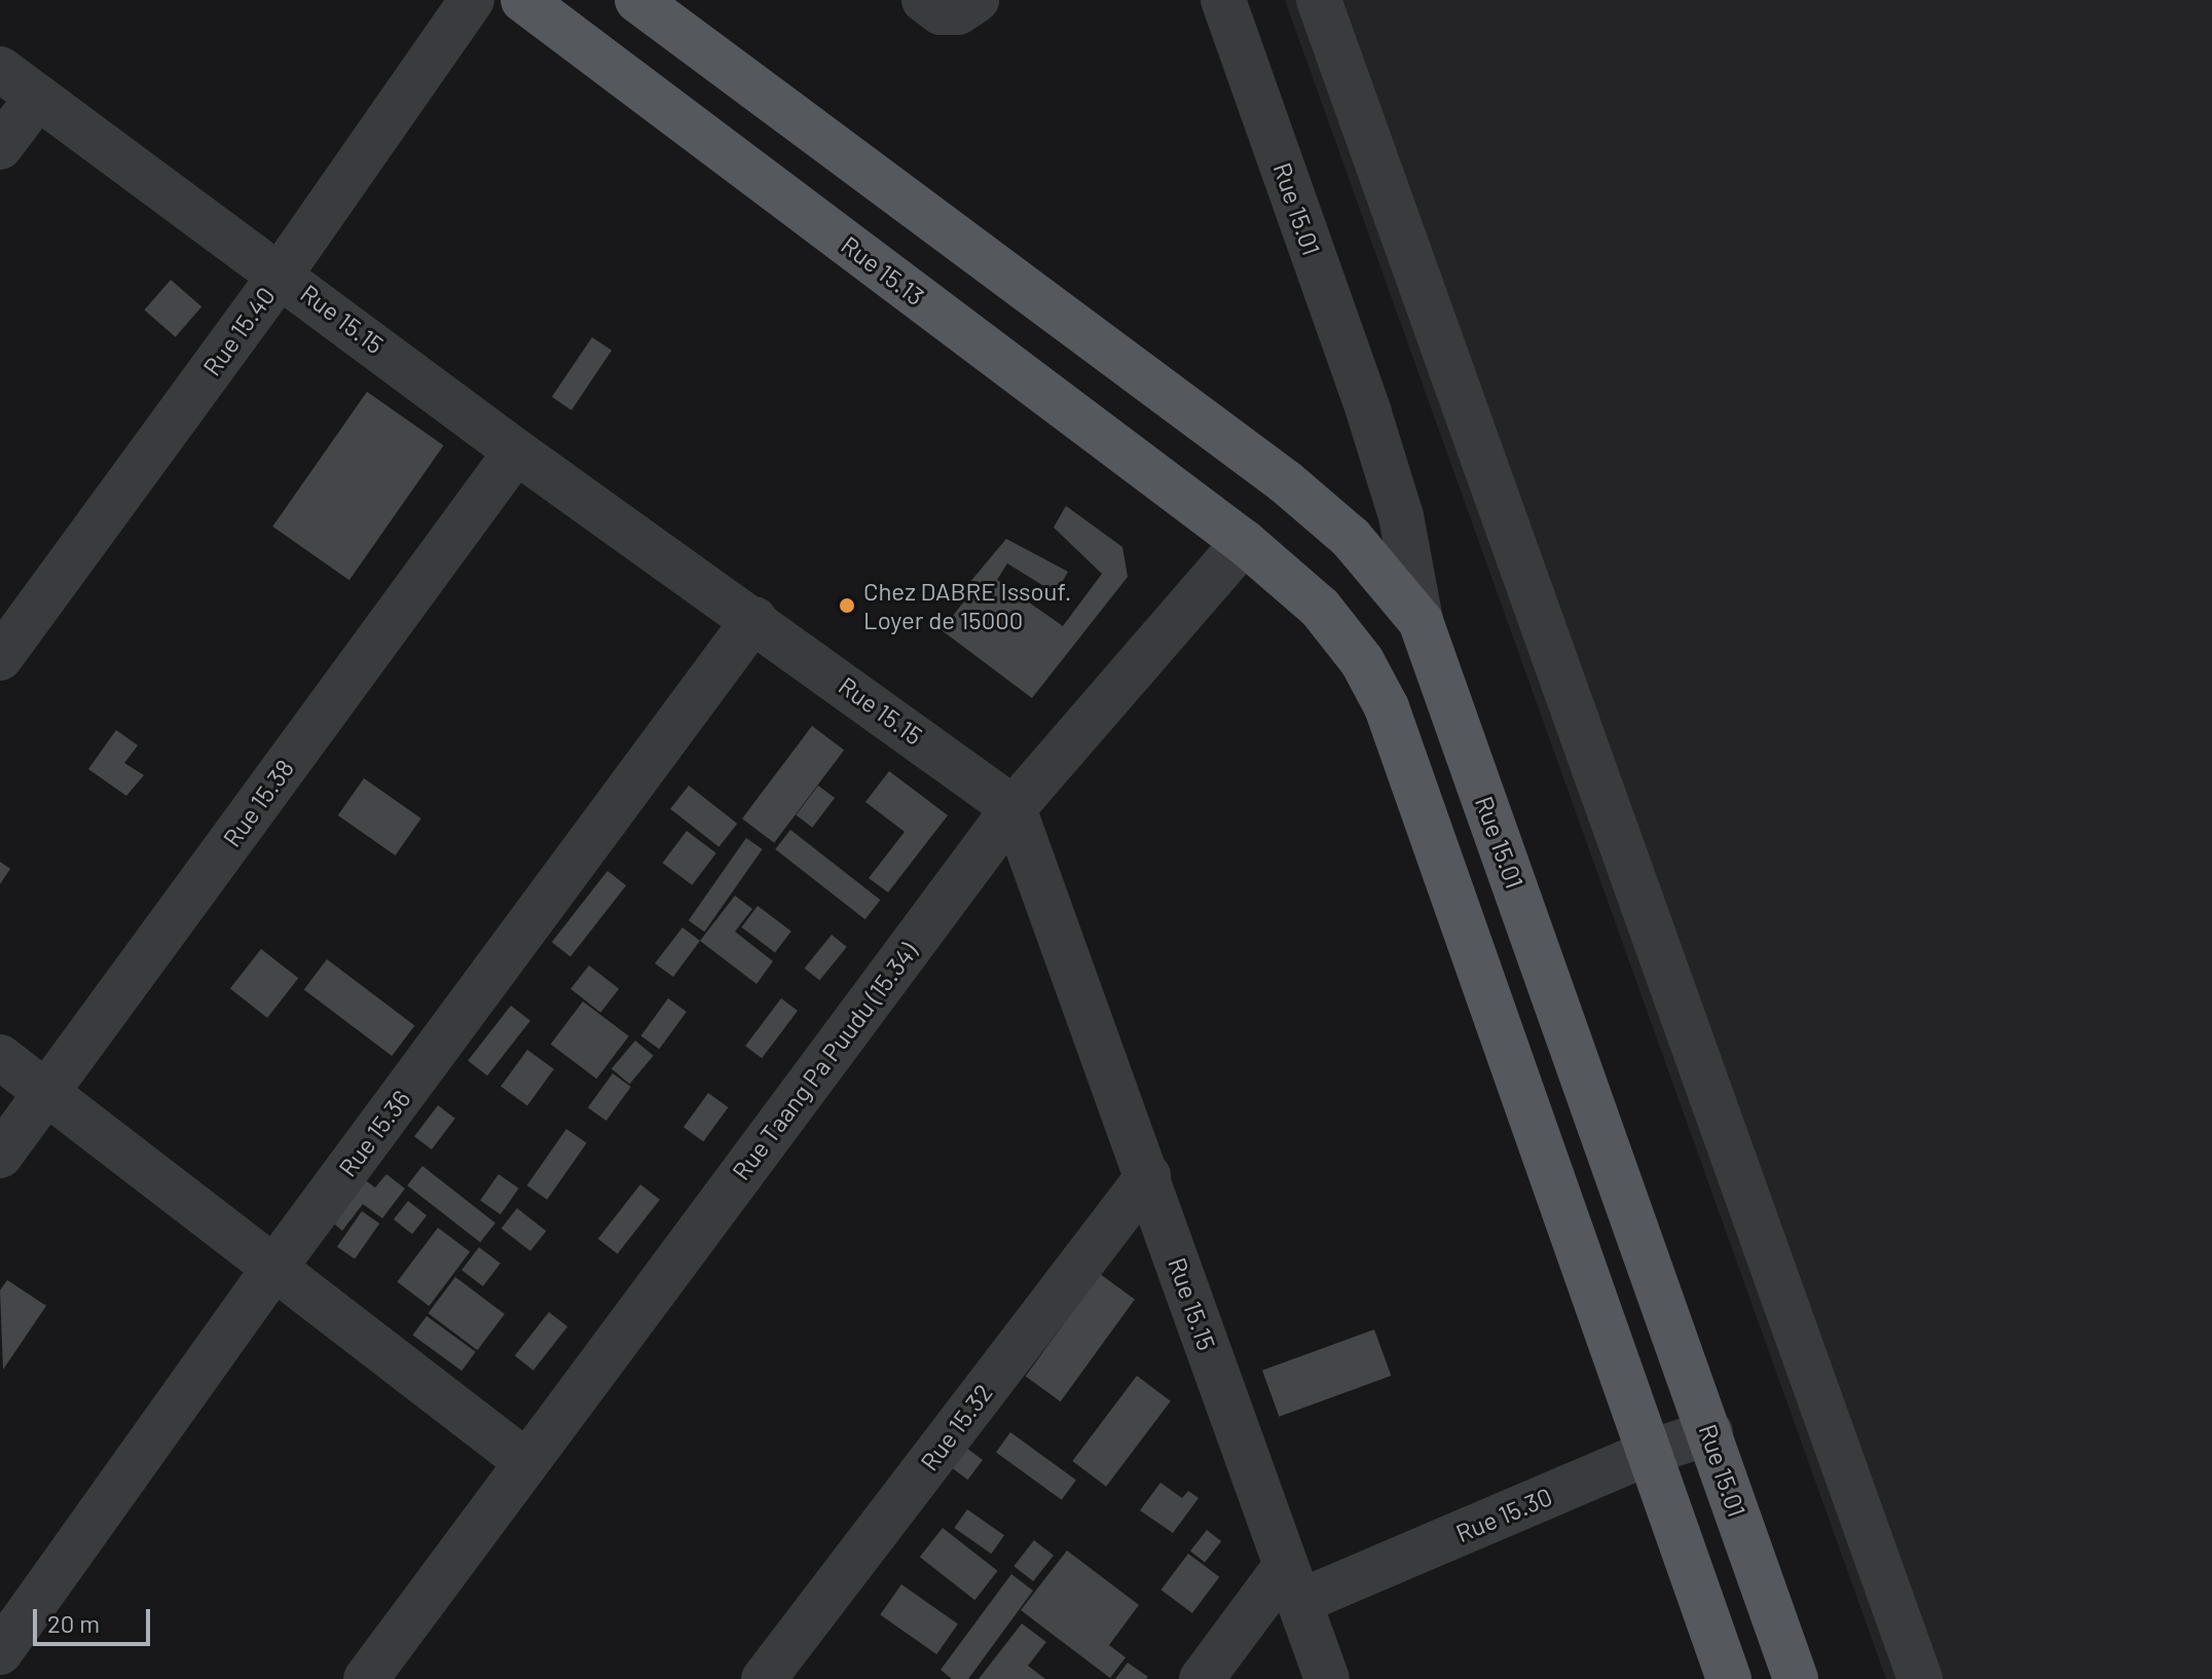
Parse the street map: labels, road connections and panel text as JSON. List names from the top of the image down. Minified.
{"streets":{"main road":["Rue 15.01","Rue 15.13"],"street":["Rue 15.15","Rue 15.40","Rue 15.38","Rue Taang Pa Puudu (15.34)","Rue 15.36","Rue 15.32","Rue 15.30"]},"crossings":[["Rue 15.01","Rue 15.30"],["Rue 15.13","Rue Taang Pa Puudu (15.34)"],["Rue 15.15","Rue 15.40"],["Rue 15.15","Rue 15.38"],["Rue 15.15","Rue Taang Pa Puudu (15.34)"],["Rue 15.15","Rue 15.36"],["Rue 15.15","Rue 15.32"],["Rue 15.15","Rue 15.30"]],"places":["Chez DABRE Issouf. Loyer de 15000"],"scale_bar":"20 m"}
